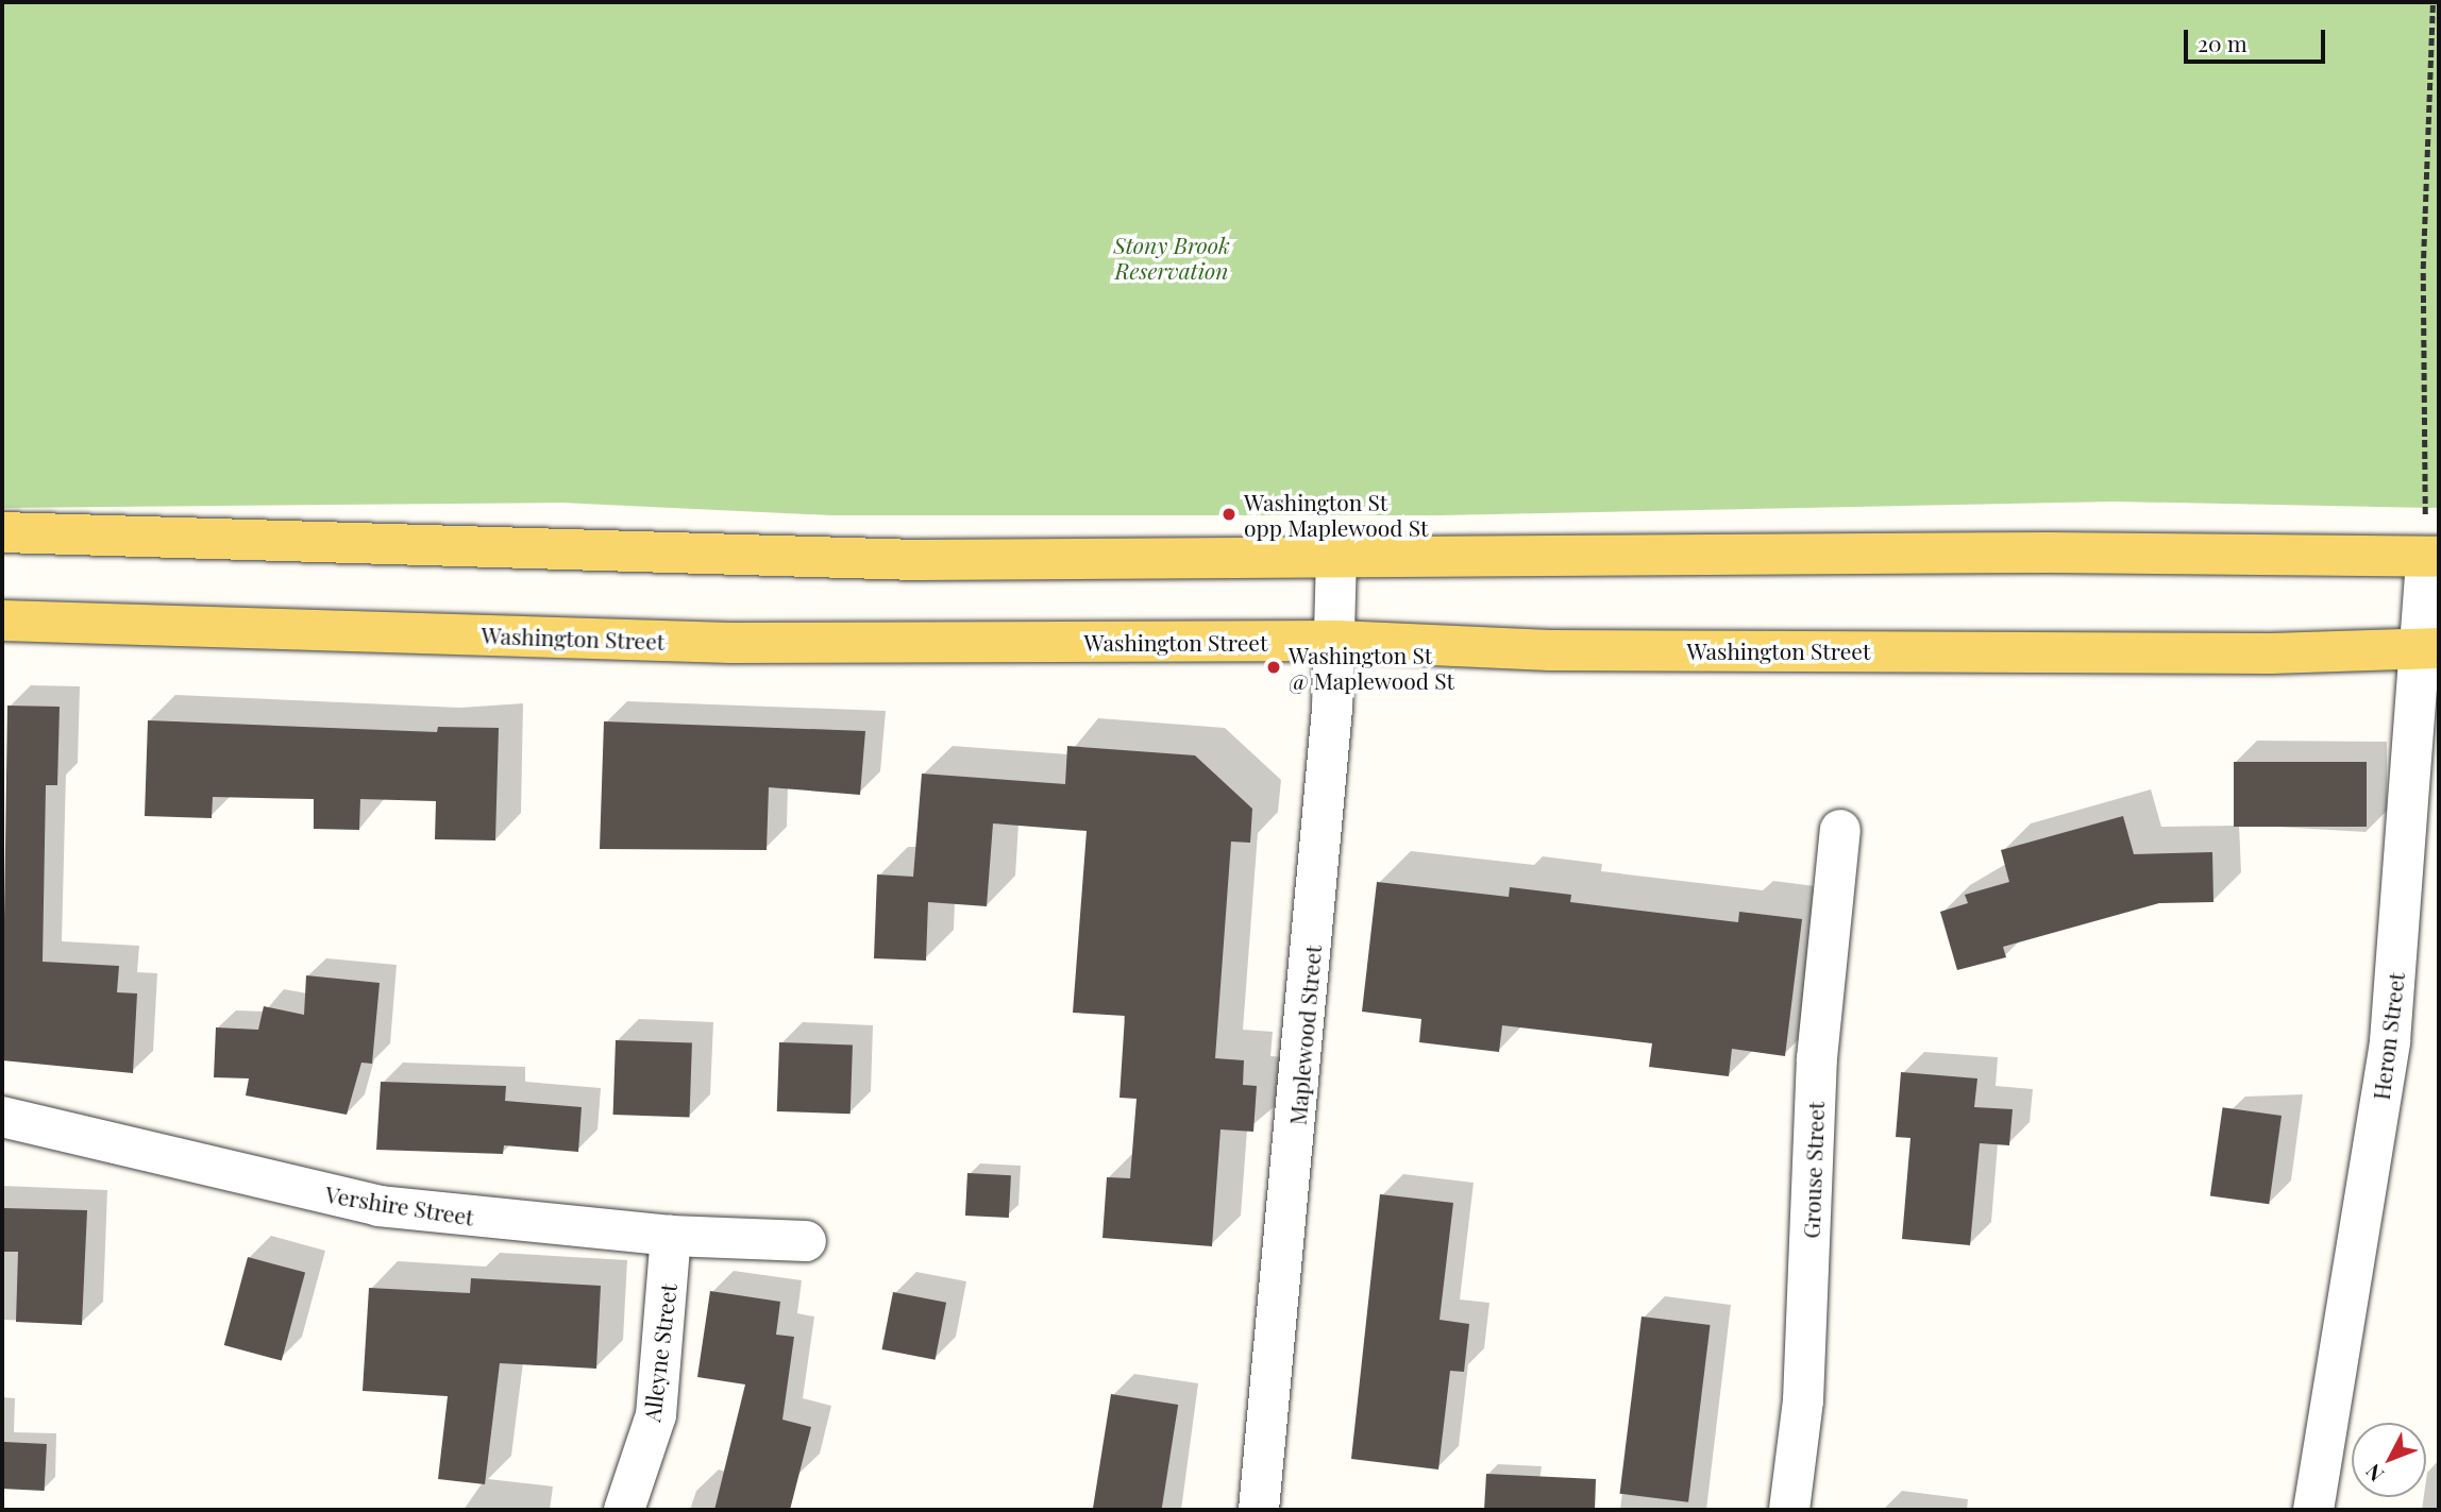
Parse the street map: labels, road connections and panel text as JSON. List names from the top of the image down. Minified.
{"streets":{"main road":["Washington Street"],"street":["Maplewood Street","Heron Street","Grouse Street","Vershire Street","Alleyne Street"]},"crossings":[["Washington Street","Maplewood Street"],["Washington Street","Heron Street"],["Vershire Street","Alleyne Street"]],"parks":["Stony Brook Reservation"],"places":["Washington St opp Maplewood St","Washington St @ Maplewood St"],"scale_bar":"20 m","north":"bottom left"}
